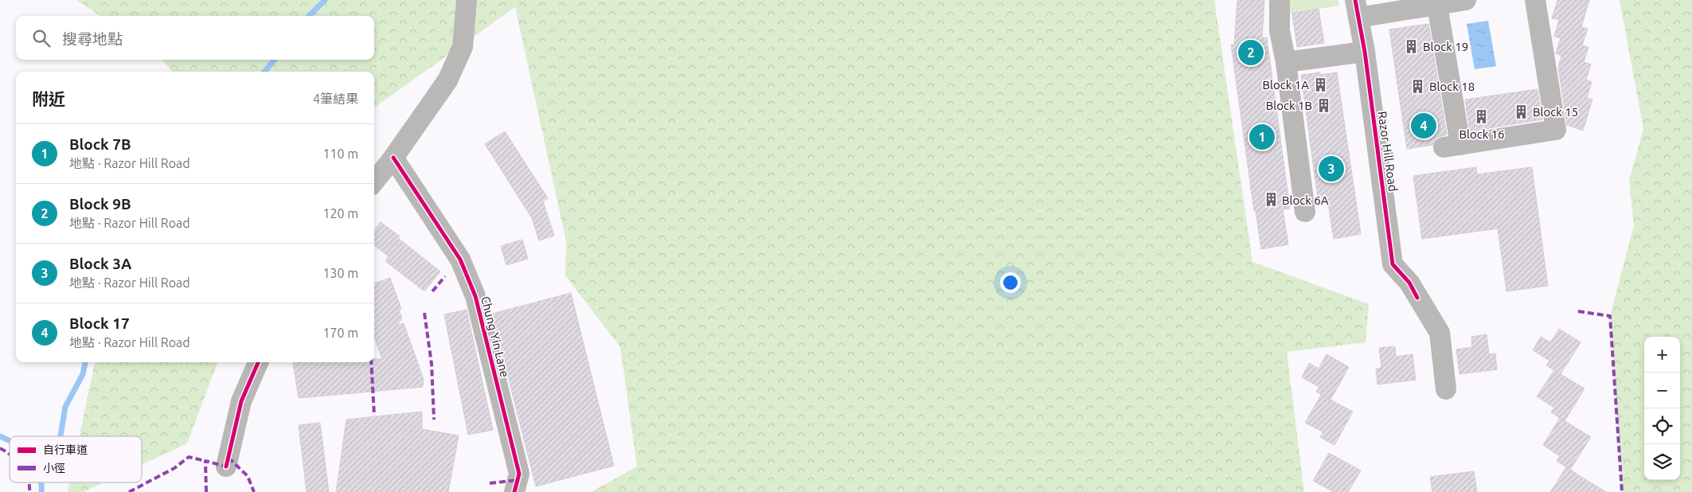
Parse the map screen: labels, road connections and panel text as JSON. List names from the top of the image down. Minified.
{"streets":{"street":["Razor Hill Road","Chung Yin Lane"]},"places":{"building":["Block 19","Block 1A","Block 18","Block 1B","Block 15","Block 16","Block 6A"]},"legend":["自行車道","小徑"],"page":{"search":"搜尋地點","pins":["2","4","1","3"],"heading":["附近","4筆結果"],"list":[{"mark":"1","name":"Block 7B","note":"地點 · Razor Hill Road","value":"110 m"},{"mark":"2","name":"Block 9B","note":"地點 · Razor Hill Road","value":"120 m"},{"mark":"3","name":"Block 3A","note":"地點 · Razor Hill Road","value":"130 m"},{"mark":"4","name":"Block 17","note":"地點 · Razor Hill Road","value":"170 m"}],"map_buttons":["+","−"]}}
